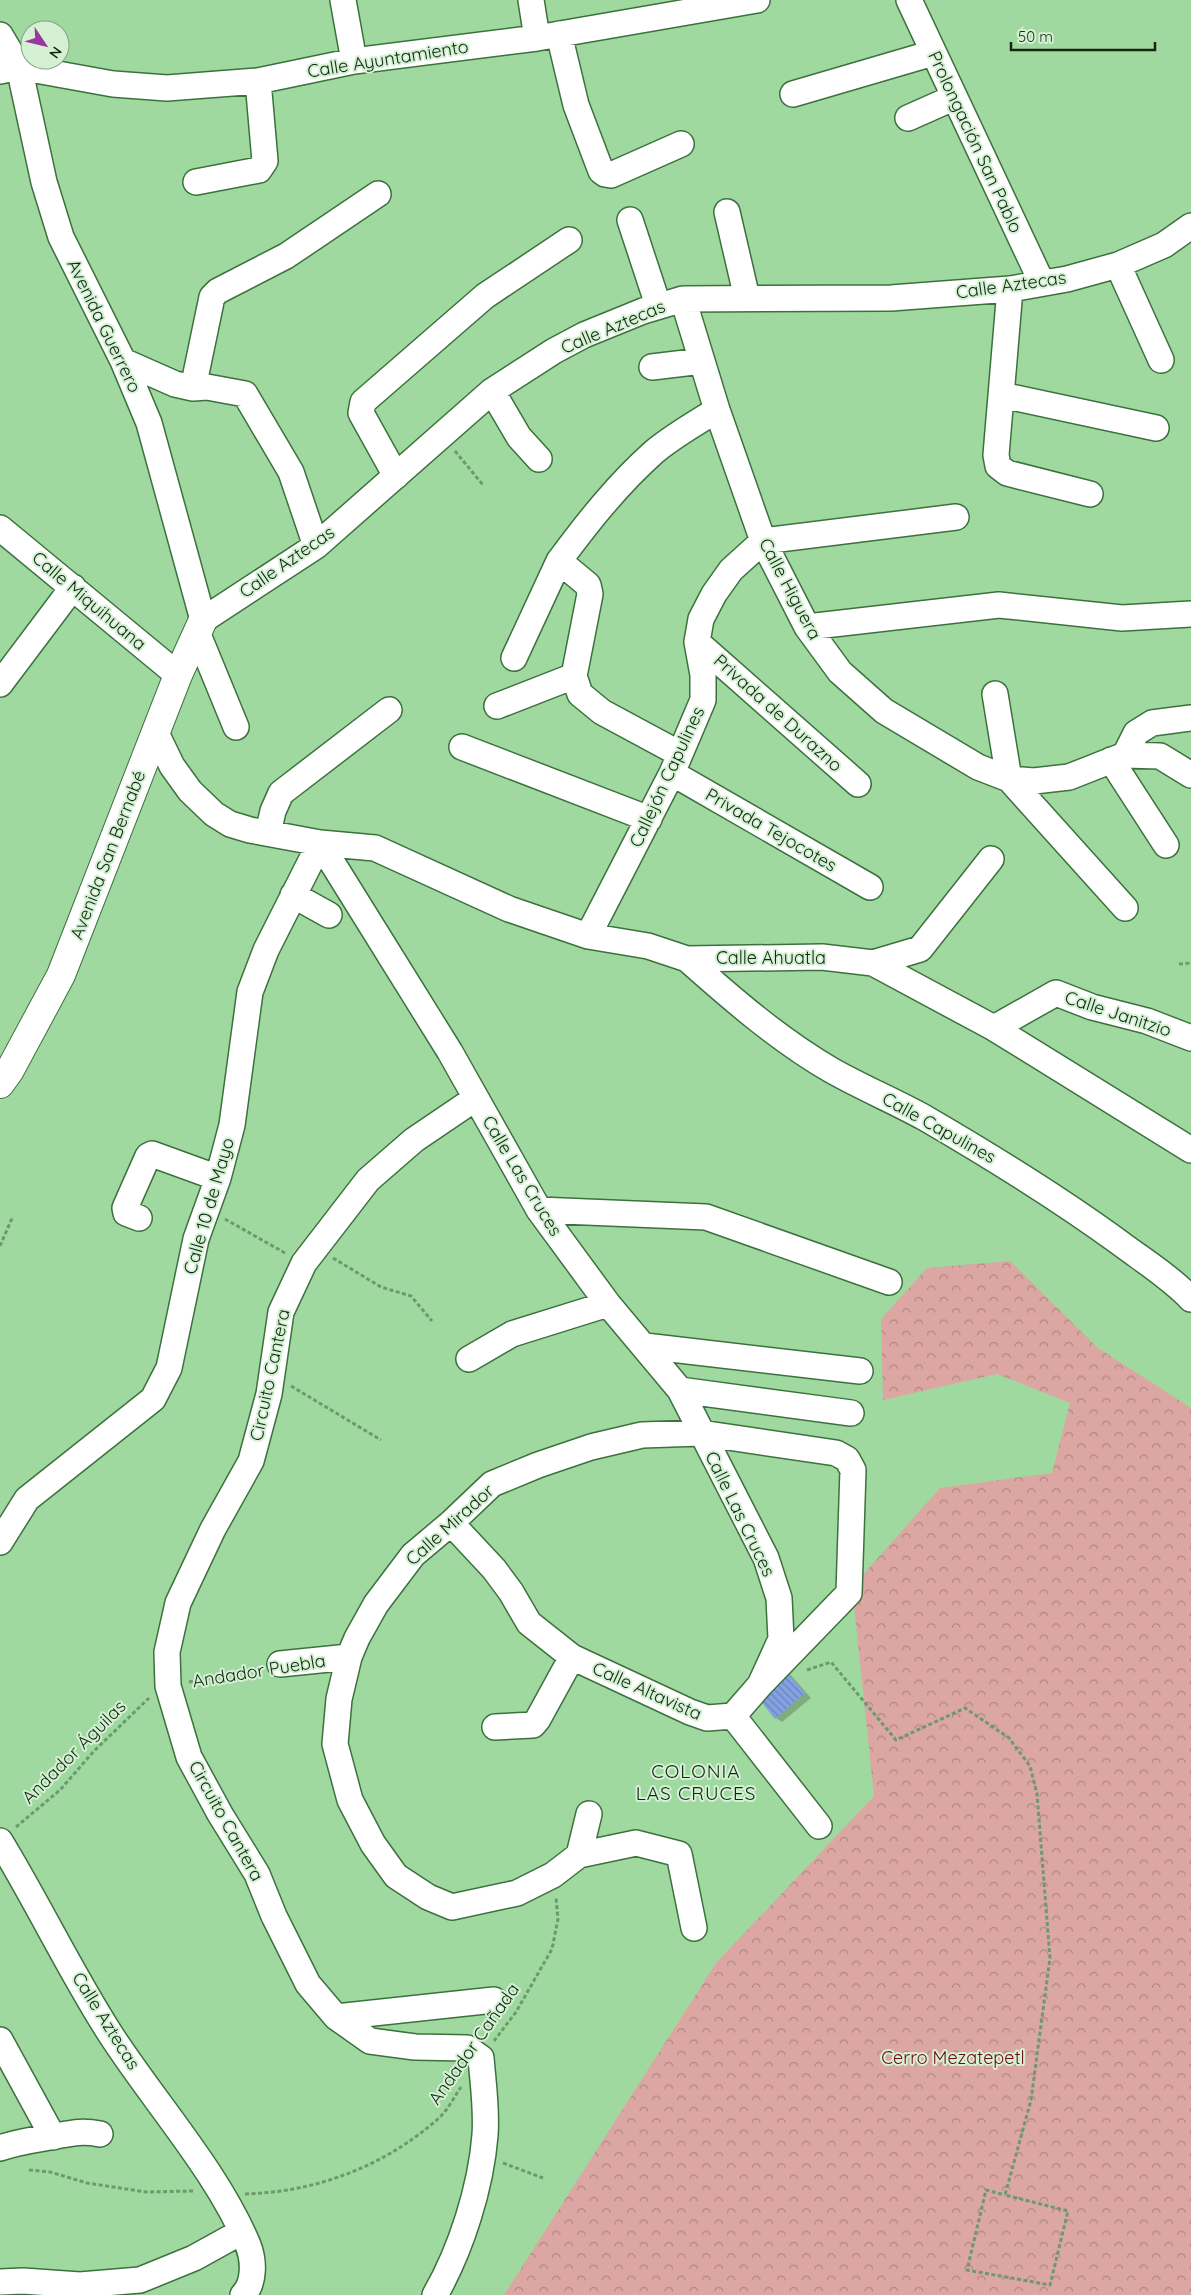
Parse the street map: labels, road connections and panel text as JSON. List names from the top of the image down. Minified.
{"streets":{"main road":["Avenida San Bernabé"],"street":["Calle Ayuntamiento","Prolongación San Pablo","Calle Aztecas","Avenida Guerrero","Calle Higuera","Calle Miquihuana","Privada de Durazno","Callejón Capulines","Privada Tejocotes","Calle Ahuatla","Calle Janitzio","Calle Capulines","Calle Las Cruces","Calle 10 de Mayo","Circuito Cantera","Calle Mirador","Andador Puebla","Calle Altavista"],"path":["Andador Águilas","Andador Cañada"]},"crossings":[["Calle Ayuntamiento","Avenida Guerrero"],["Prolongación San Pablo","Calle Aztecas"],["Calle Aztecas","Avenida Guerrero"],["Calle Aztecas","Calle Higuera"],["Calle Aztecas","Avenida San Bernabé"],["Calle Aztecas","Andador Águilas"],["Calle Aztecas","Andador Cañada"],["Avenida Guerrero","Avenida San Bernabé"],["Calle Higuera","Callejón Capulines"],["Calle Miquihuana","Avenida San Bernabé"],["Privada de Durazno","Callejón Capulines"],["Callejón Capulines","Privada Tejocotes"],["Callejón Capulines","Calle Ahuatla"],["Calle Ahuatla","Calle Janitzio"],["Calle Ahuatla","Calle Capulines"],["Calle Ahuatla","Calle Las Cruces"],["Calle Ahuatla","Calle 10 de Mayo"],["Calle Las Cruces","Calle 10 de Mayo"],["Calle Las Cruces","Circuito Cantera"],["Calle Las Cruces","Calle Mirador"],["Calle Las Cruces","Calle Altavista"],["Circuito Cantera","Andador Puebla"],["Circuito Cantera","Andador Águilas"],["Circuito Cantera","Andador Cañada"],["Calle Mirador","Andador Puebla"],["Calle Mirador","Calle Altavista"],["Calle Mirador","Andador Cañada"],["Andador Puebla","Andador Águilas"]],"districts":["COLONIA LAS CRUCES"],"parks":["Cerro Mezatepetl"],"scale_bar":"50 m","north":"bottom right"}
